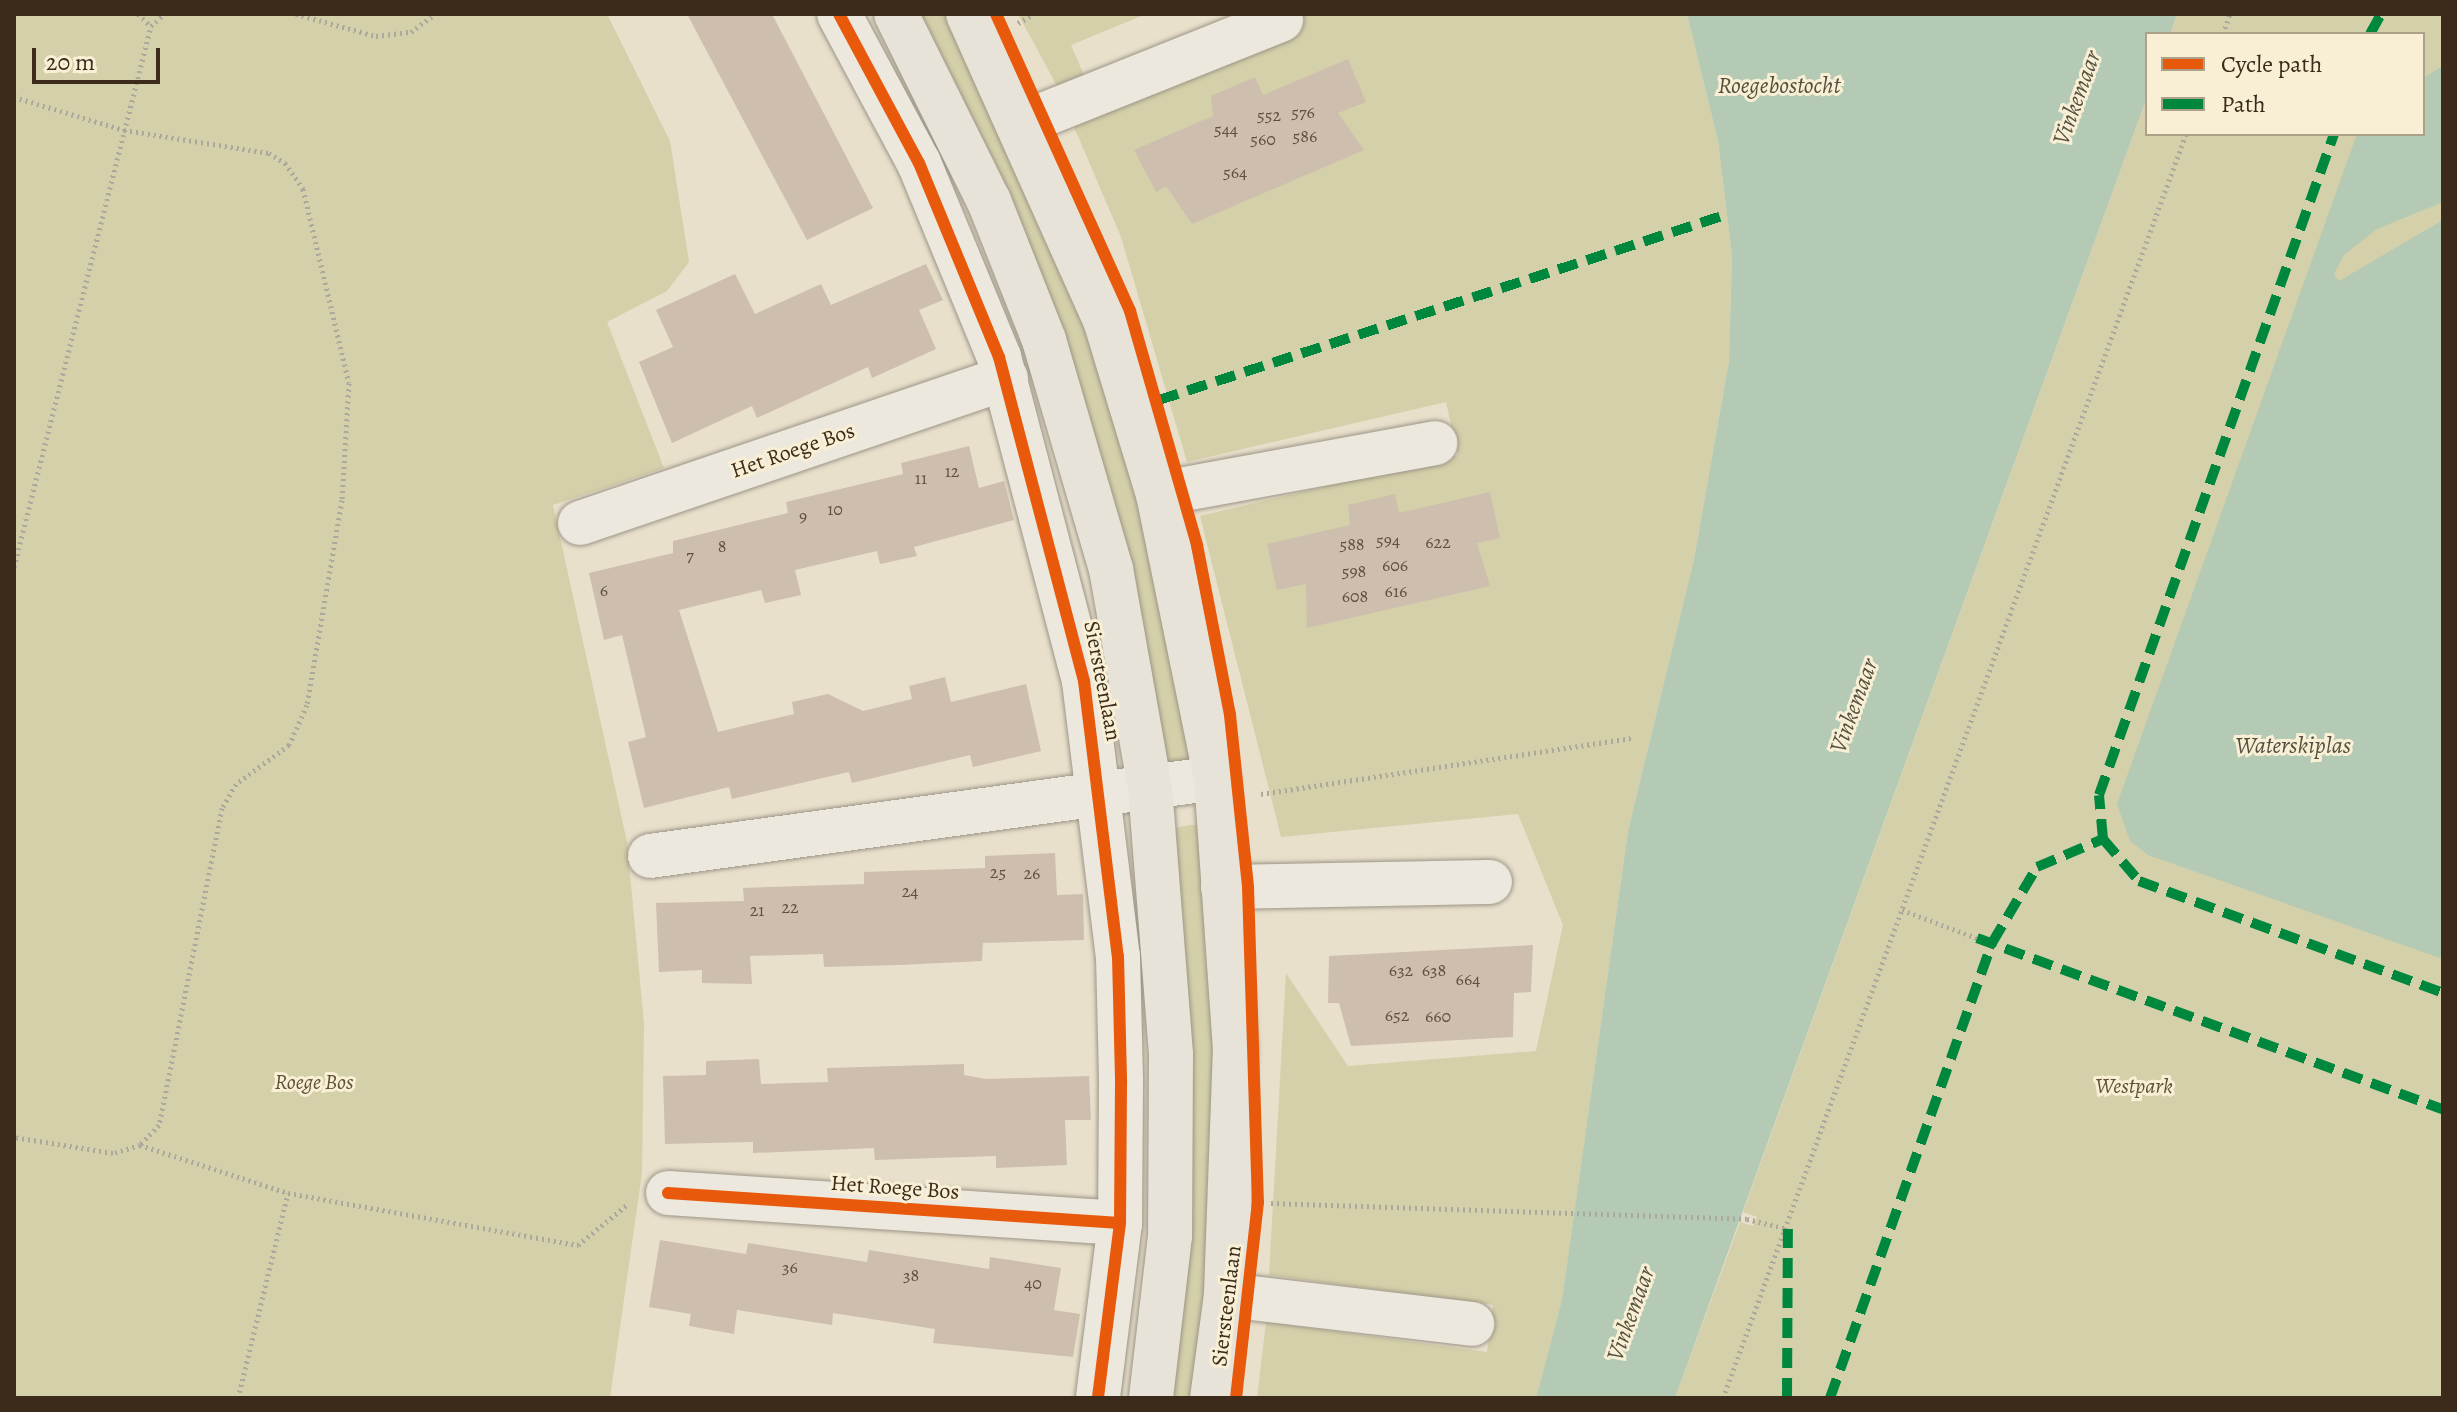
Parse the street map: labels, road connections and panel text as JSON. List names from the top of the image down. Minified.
{"streets":{"main road":["Siersteenlaan"],"street":["Het Roege Bos"]},"crossings":[["Het Roege Bos","Siersteenlaan"]],"water":["Roegebostocht","Vinkemaar","Waterskiplas"],"parks":["Roege Bos","Westpark"],"house_numbers":["576","552","544","586","560","564","12","11","10","9","594","622","588","8","7","606","598","6","616","608","25","26","24","22","21","632","638","664","652","660","36","38","40"],"legend":["Cycle path","Path"],"scale_bar":"20 m"}
